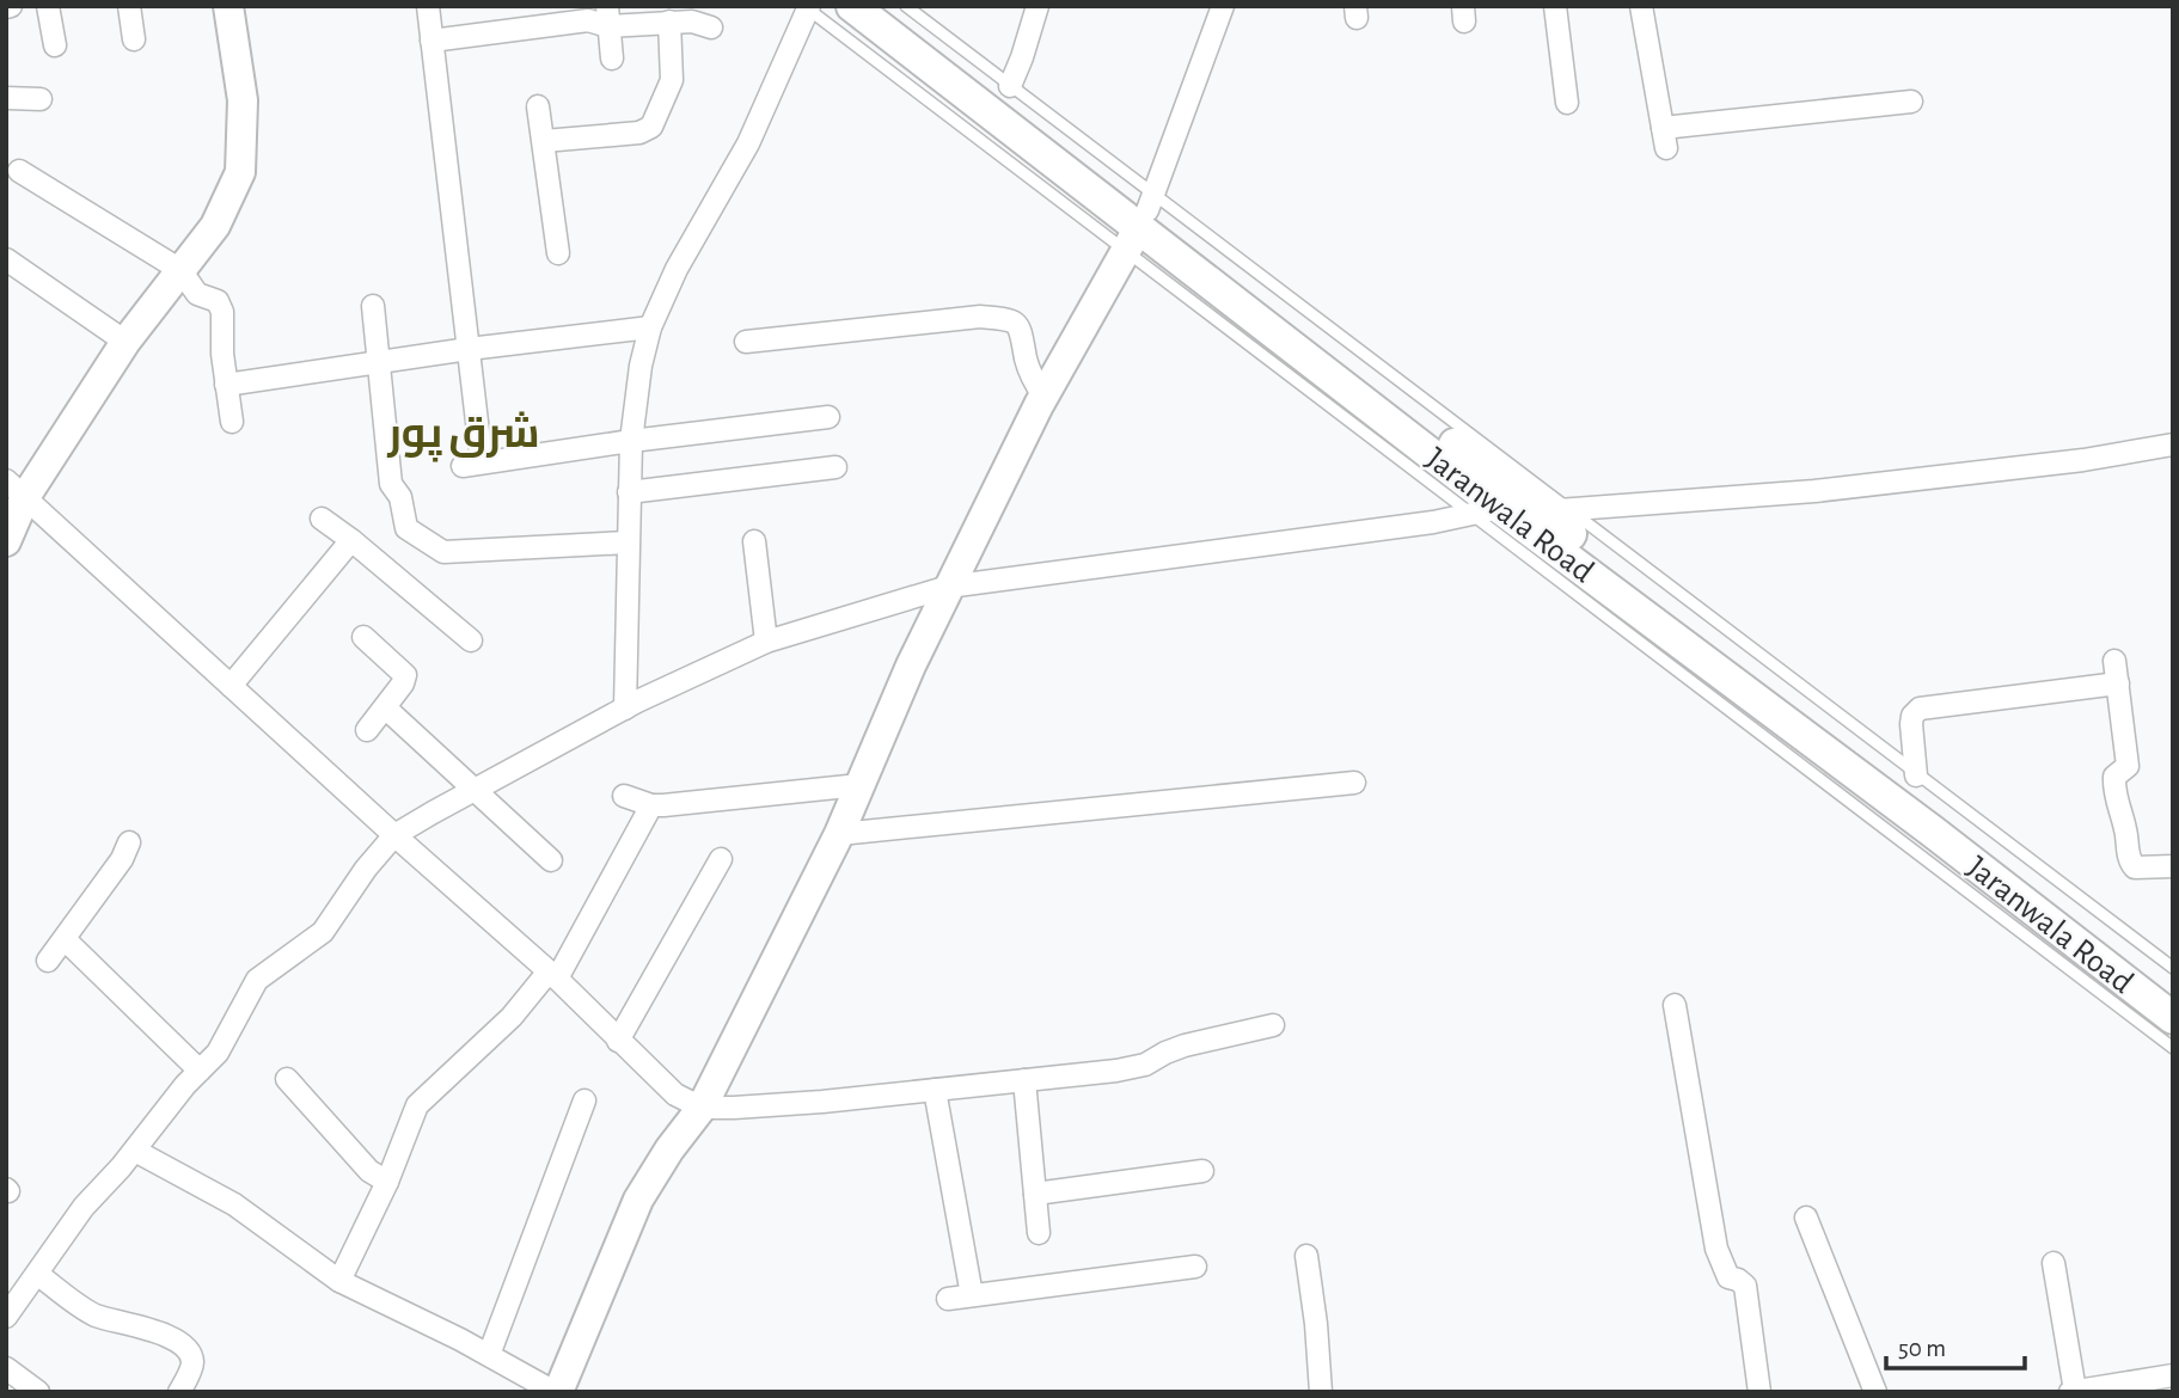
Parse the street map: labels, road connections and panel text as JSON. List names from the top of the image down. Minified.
{"streets":{"main road":["Jaranwala Road"]},"districts":["شرق پور"],"scale_bar":"50 m"}
